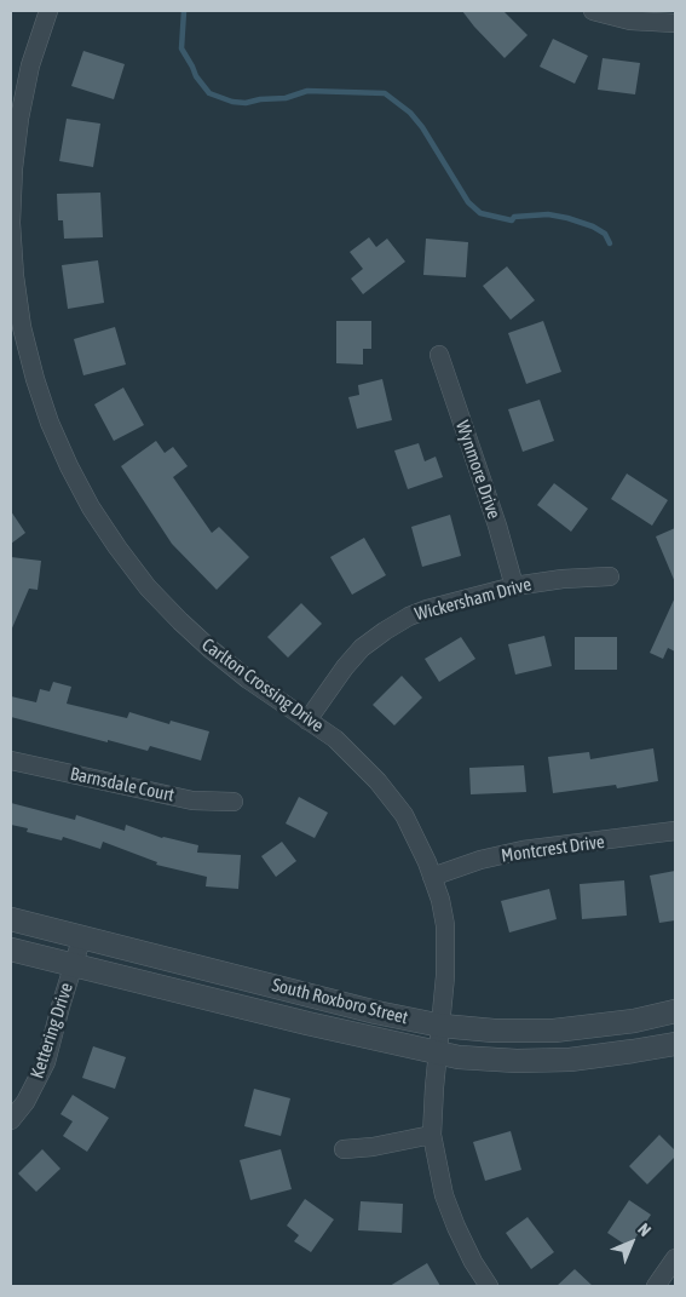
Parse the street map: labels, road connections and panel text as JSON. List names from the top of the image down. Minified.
{"streets":{"street":["Wynmore Drive","Wickersham Drive","Carlton Crossing Drive","Barnsdale Court","Montcrest Drive","South Roxboro Street","Kettering Drive"]},"crossings":[["Wynmore Drive","Wickersham Drive"],["Wickersham Drive","Carlton Crossing Drive"],["Carlton Crossing Drive","Montcrest Drive"],["Carlton Crossing Drive","South Roxboro Street"],["South Roxboro Street","Kettering Drive"]],"north":"top right"}
